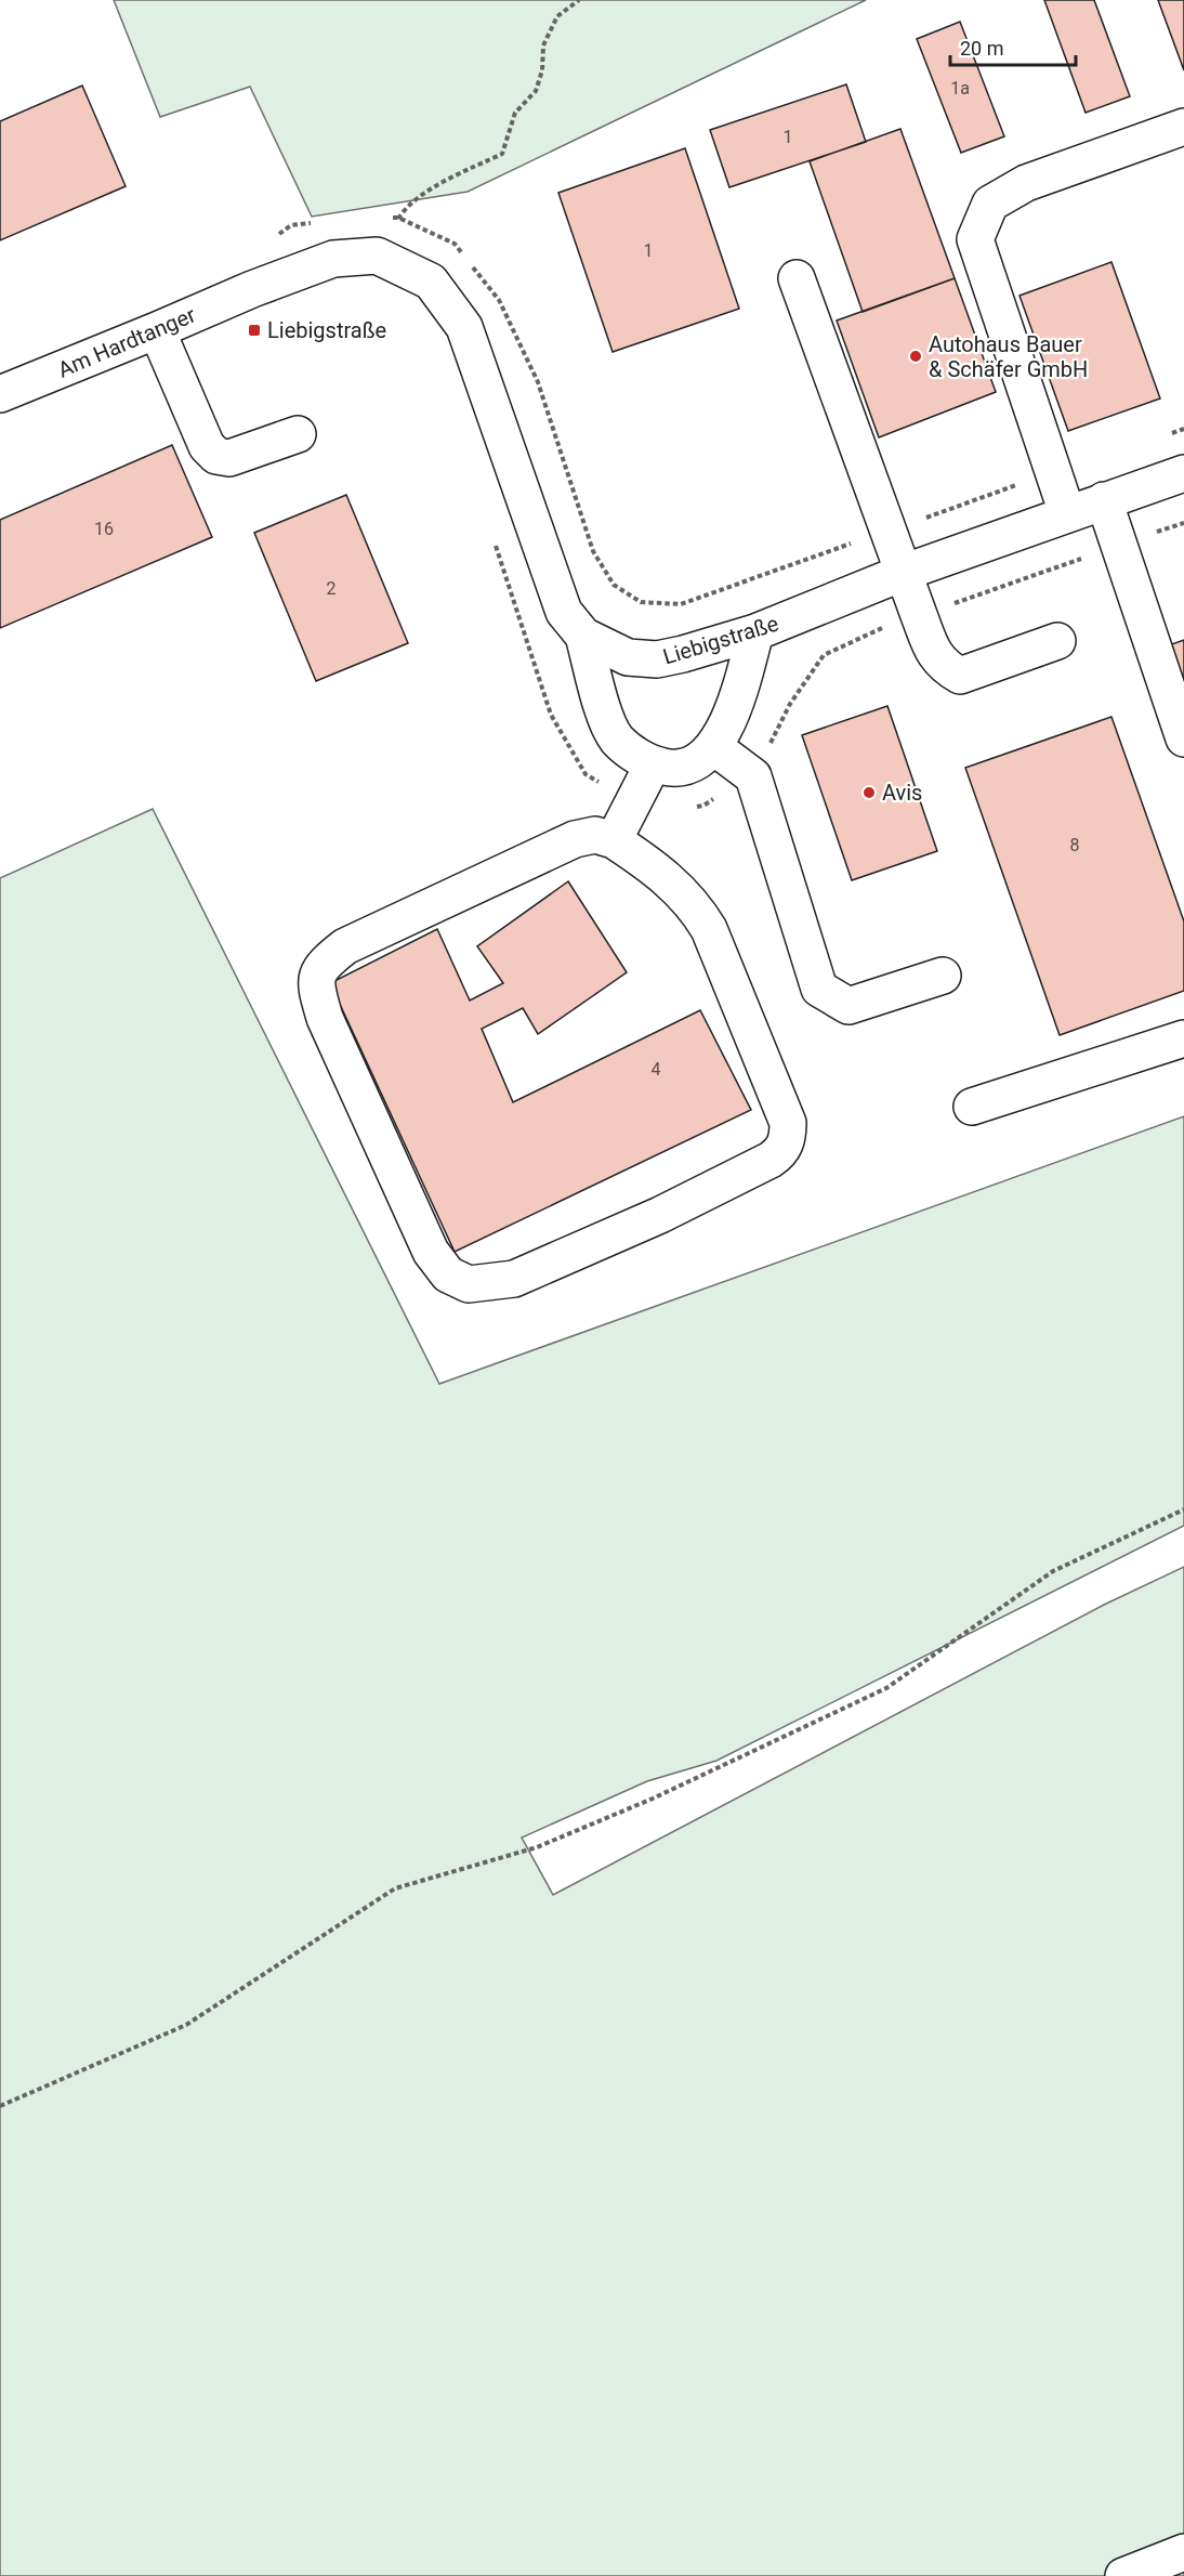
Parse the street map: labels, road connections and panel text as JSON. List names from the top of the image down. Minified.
{"streets":{"street":["Am Hardtanger","Liebigstraße"]},"crossings":[["Am Hardtanger","Liebigstraße"]],"places":{"transit":["Liebigstraße"],"other":["Autohaus Bauer & Schäfer GmbH","Avis"]},"house_numbers":["1a","1","1","16","2","8","4"],"scale_bar":"20 m"}
